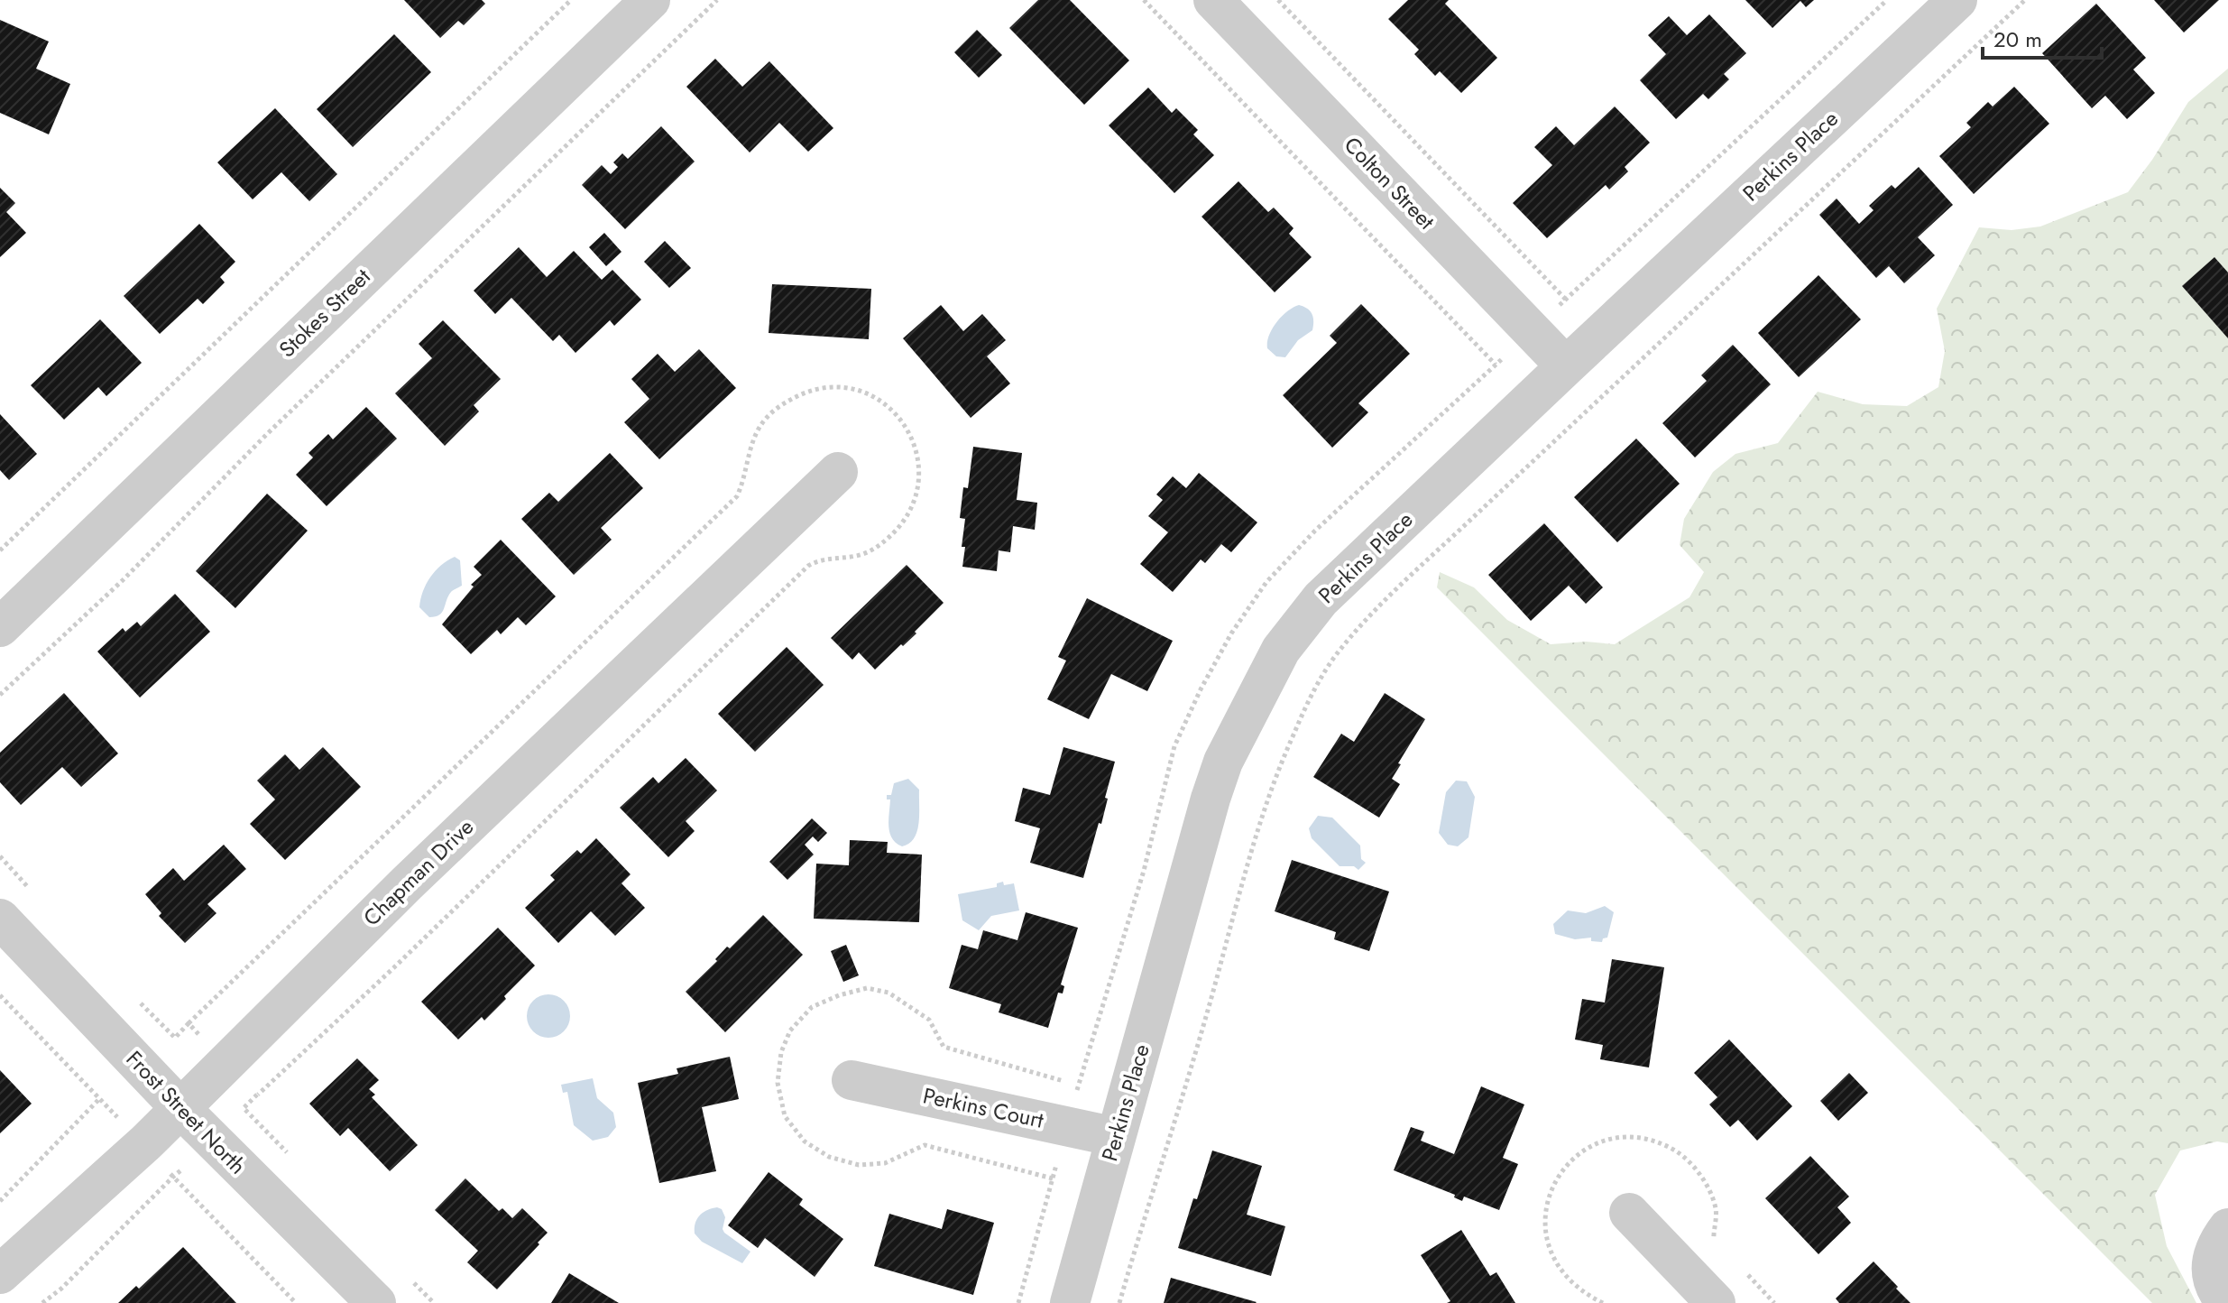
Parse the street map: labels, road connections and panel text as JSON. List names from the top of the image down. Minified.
{"streets":{"street":["Perkins Place","Colton Street","Stokes Street","Chapman Drive","Perkins Court","Frost Street North"]},"crossings":[["Perkins Place","Colton Street"],["Perkins Place","Perkins Court"],["Chapman Drive","Frost Street North"]],"scale_bar":"20 m"}
